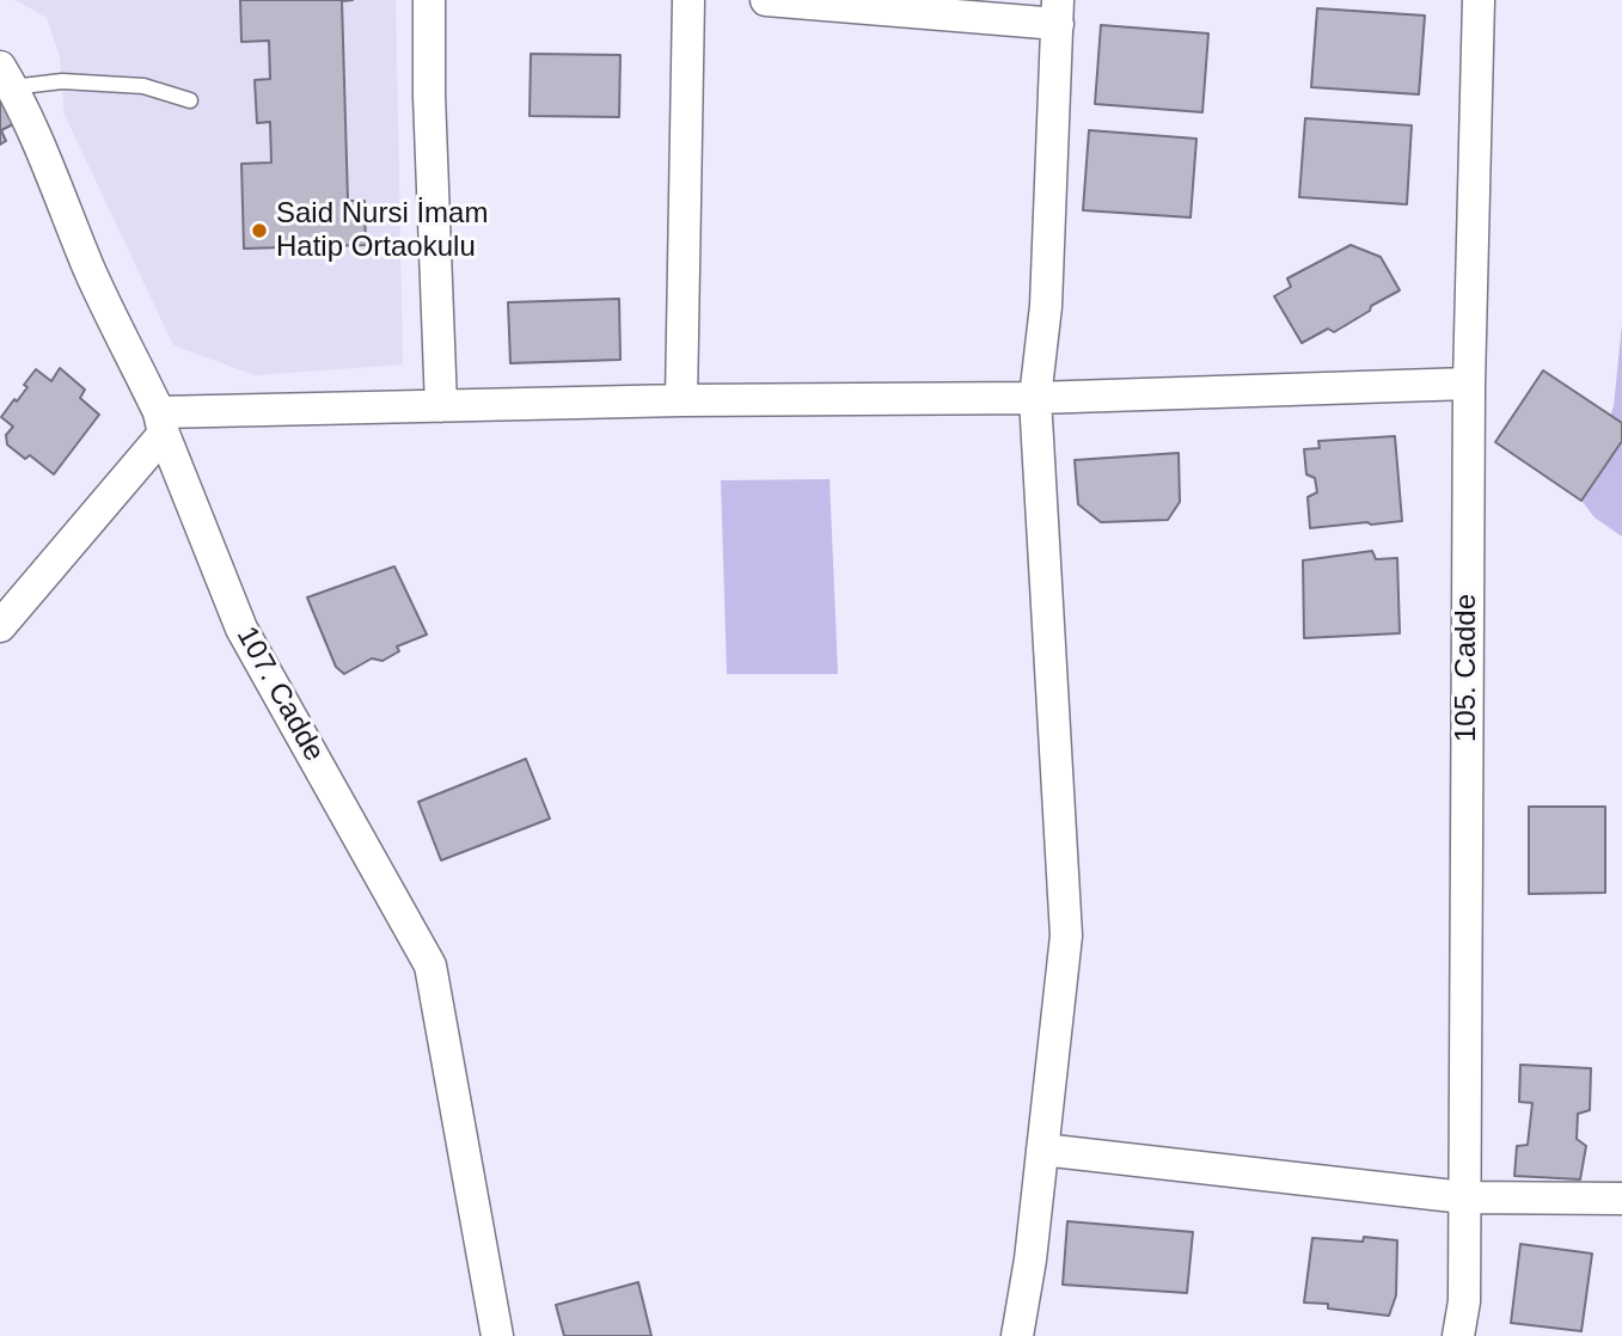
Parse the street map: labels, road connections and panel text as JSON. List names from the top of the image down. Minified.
{"streets":{"street":["105. Cadde","107. Cadde"]},"places":["Said Nursi İmam Hatip Ortaokulu"]}
